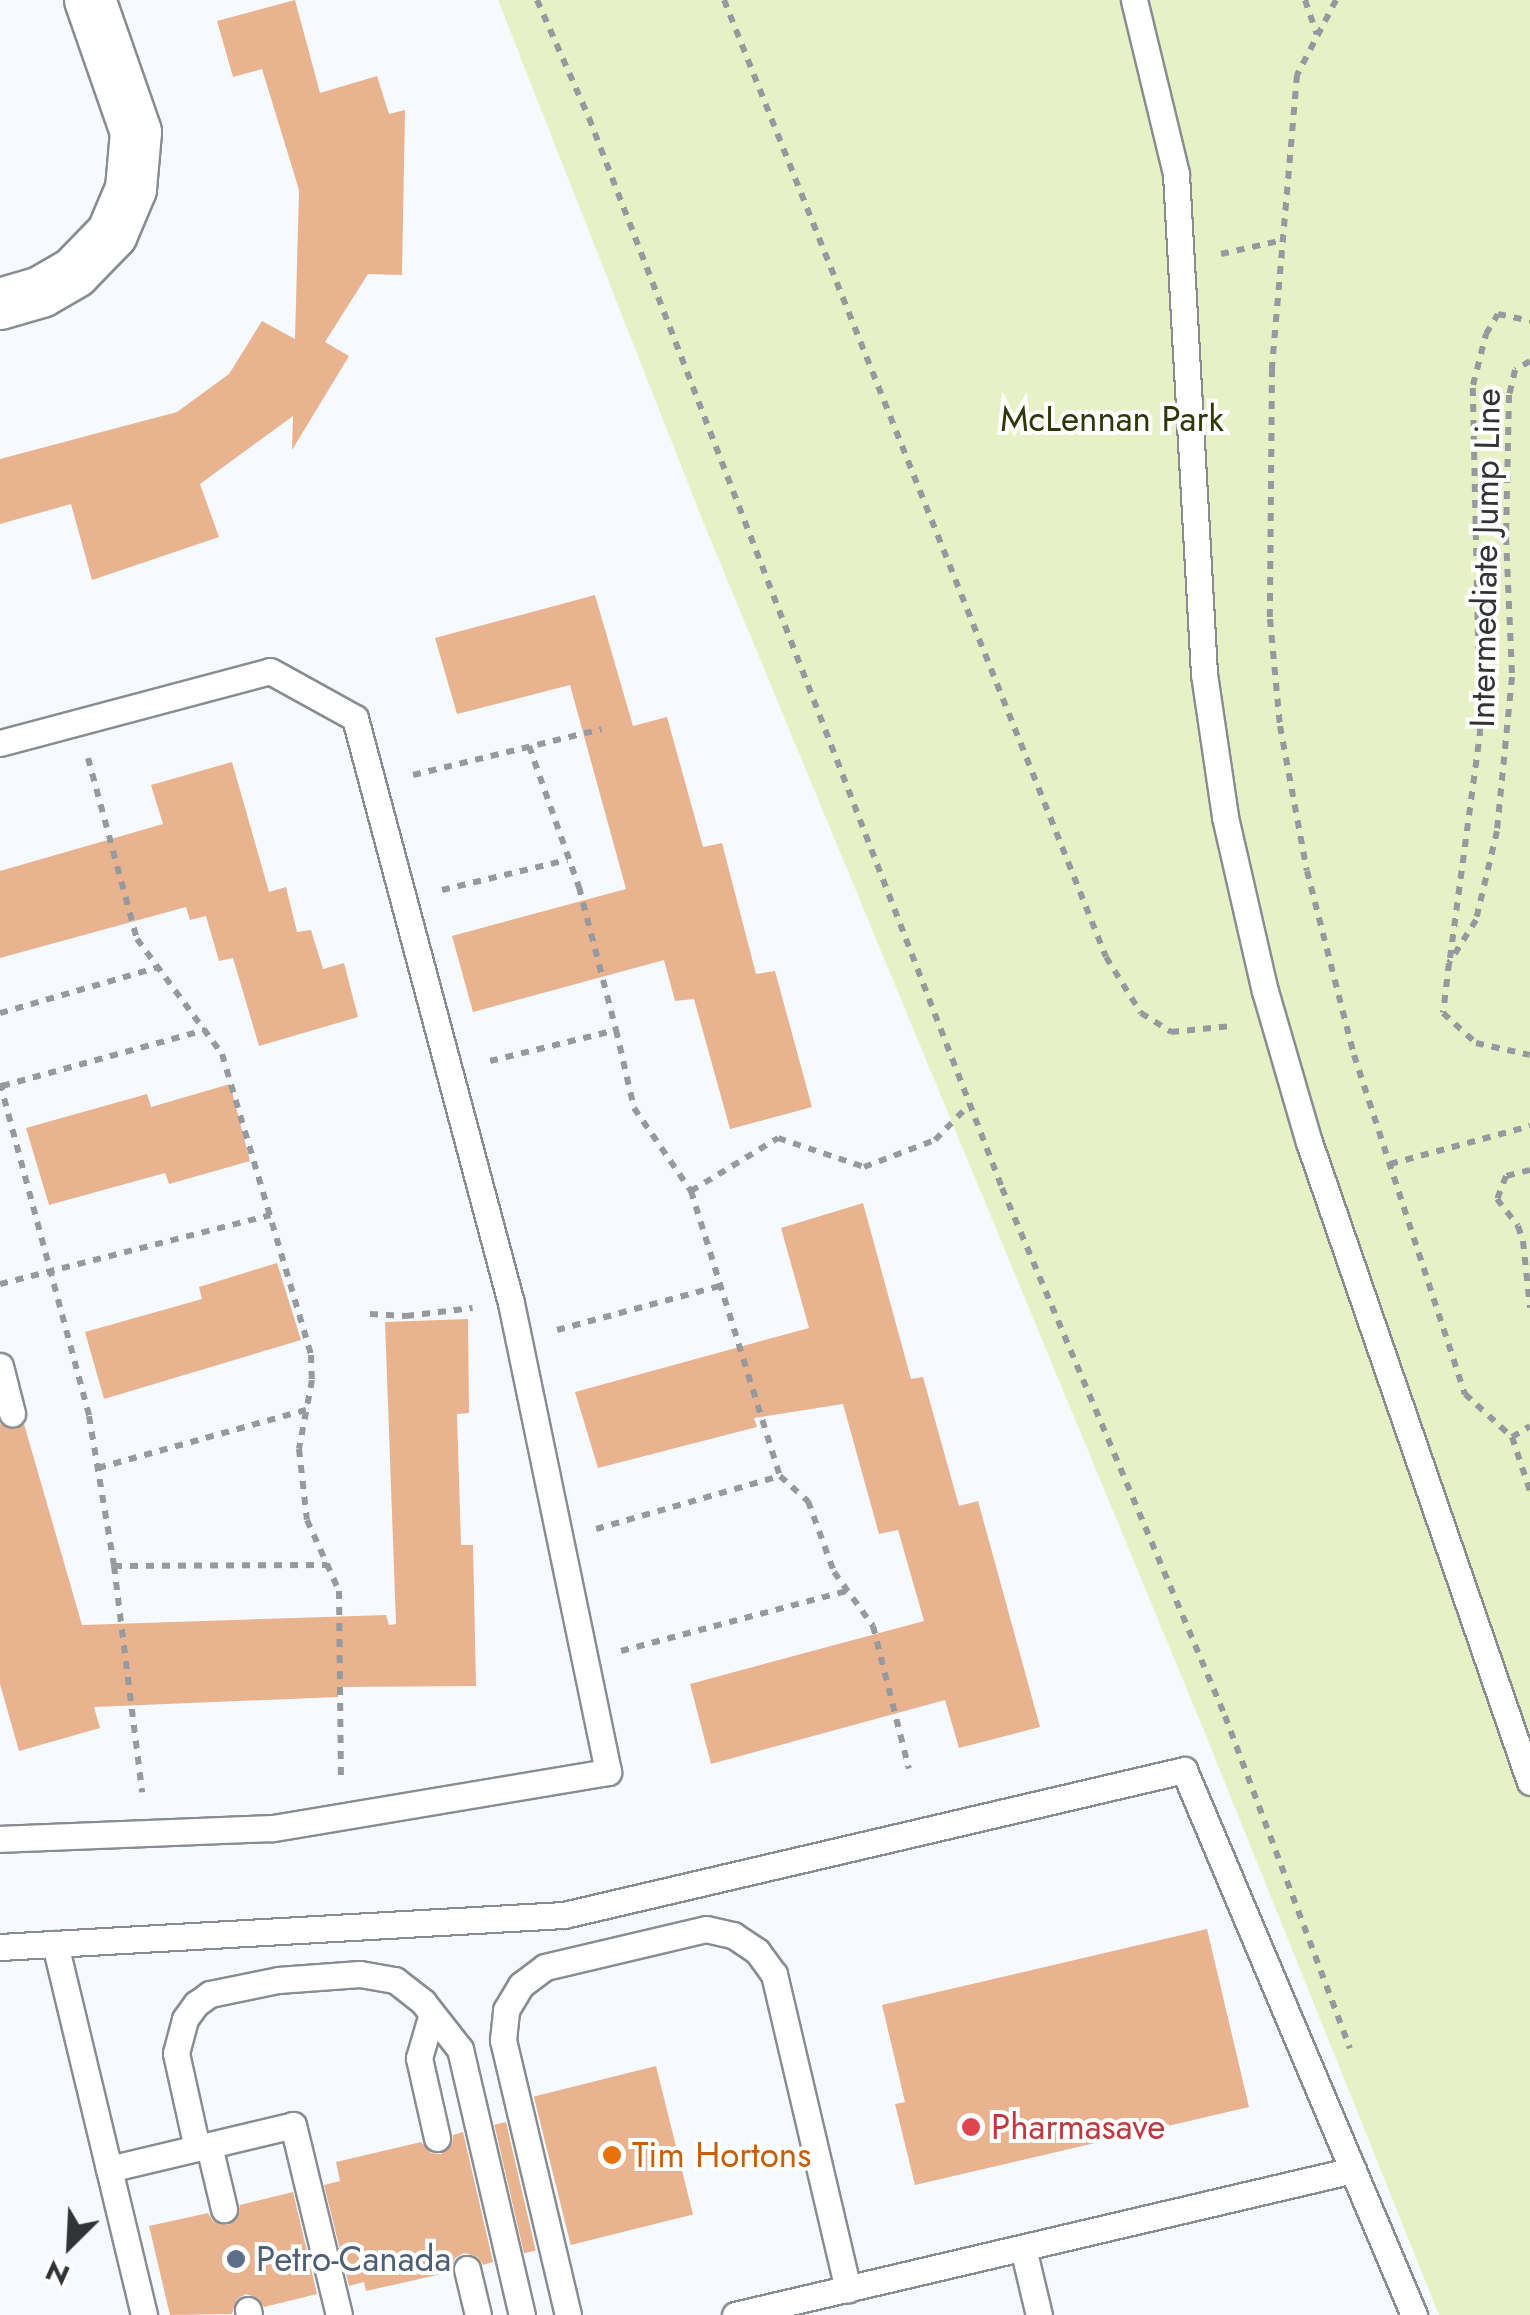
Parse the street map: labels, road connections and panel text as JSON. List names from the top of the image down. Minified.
{"streets":{"path":["Intermediate Jump Line"]},"parks":["McLennan Park"],"places":["Pharmasave","Tim Hortons","Petro-Canada"],"north":"bottom left"}
